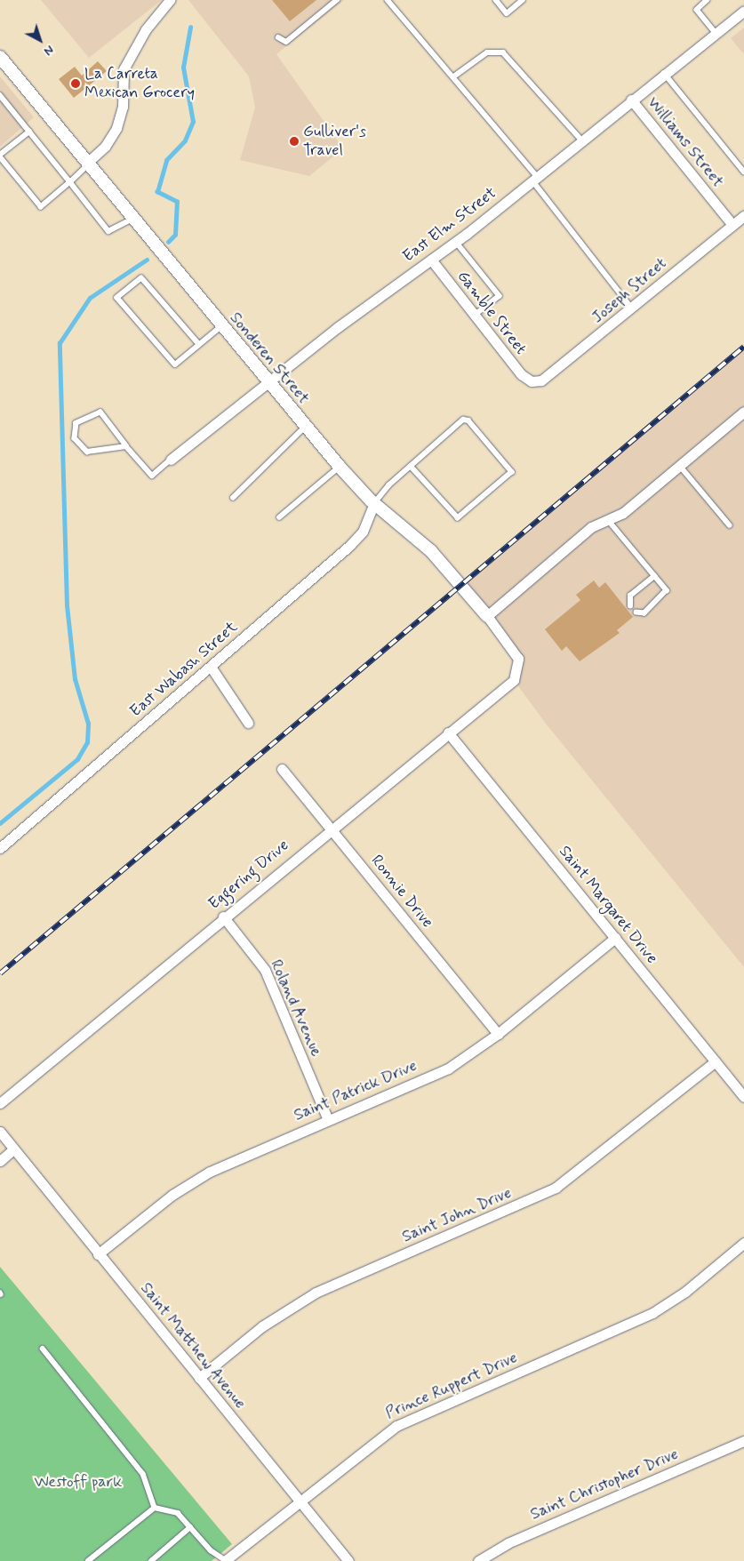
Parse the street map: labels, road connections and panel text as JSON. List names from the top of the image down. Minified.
{"streets":{"street":["Williams Street","East Elm Street","Joseph Street","Gamble Street","Sonderen Street","East Wabash Street","Eggering Drive","Ronnie Drive","Saint Margaret Drive","Roland Avenue","Saint Patrick Drive","Saint John Drive","Saint Matthew Avenue","Prince Ruppert Drive","Saint Christopher Drive"]},"crossings":[["Williams Street","East Elm Street"],["Williams Street","Joseph Street"],["East Elm Street","Gamble Street"],["East Elm Street","Sonderen Street"],["Joseph Street","Gamble Street"],["Sonderen Street","East Wabash Street"],["Sonderen Street","Eggering Drive"],["Eggering Drive","Ronnie Drive"],["Eggering Drive","Saint Margaret Drive"],["Eggering Drive","Roland Avenue"],["Ronnie Drive","Saint Patrick Drive"],["Saint Margaret Drive","Saint Patrick Drive"],["Saint Margaret Drive","Saint John Drive"],["Roland Avenue","Saint Patrick Drive"],["Saint Patrick Drive","Saint Matthew Avenue"],["Saint John Drive","Saint Matthew Avenue"],["Saint Matthew Avenue","Prince Ruppert Drive"]],"parks":["Westoff park"],"places":["La Carreta Mexican Grocery","Gulliver's Travel"],"north":"bottom right"}
